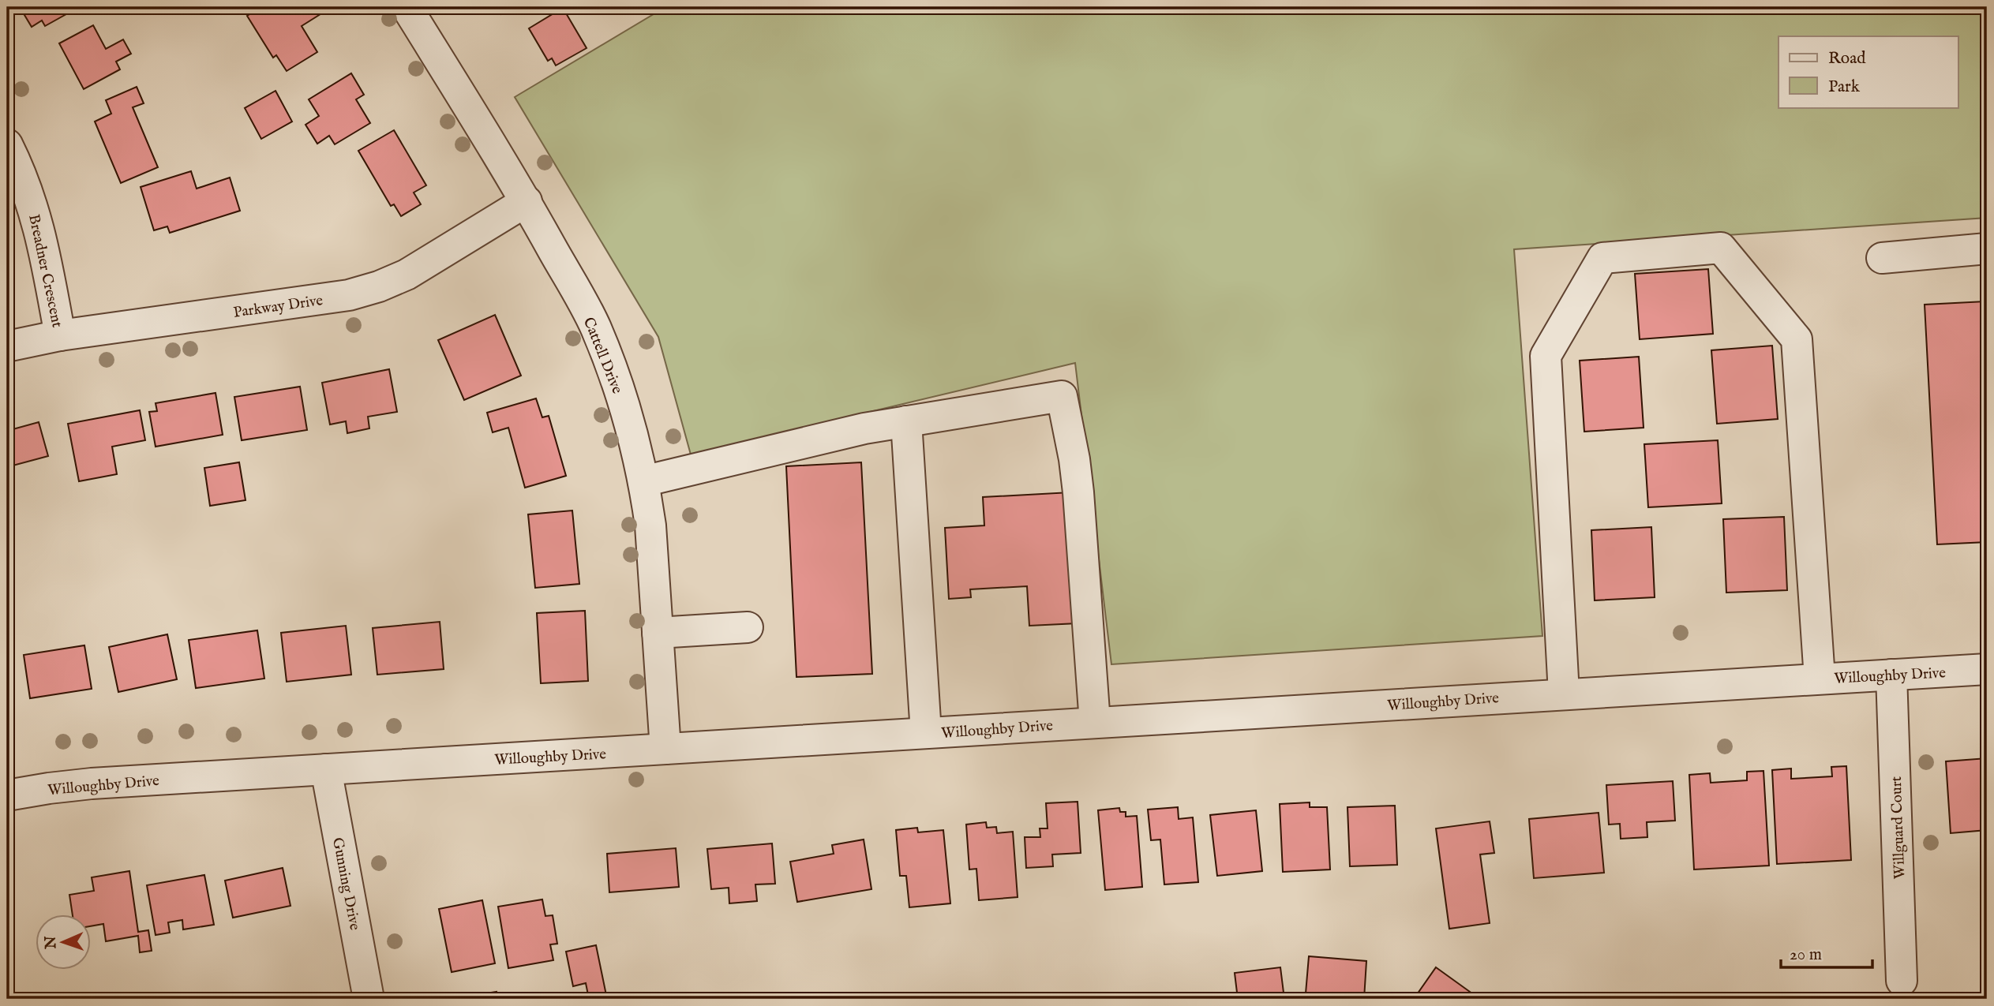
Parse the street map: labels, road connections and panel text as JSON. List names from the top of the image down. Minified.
{"streets":{"street":["Breadner Crescent","Parkway Drive","Cattell Drive","Willoughby Drive","Willguard Court","Gunning Drive"]},"crossings":[["Breadner Crescent","Parkway Drive"],["Parkway Drive","Cattell Drive"],["Cattell Drive","Willoughby Drive"],["Willoughby Drive","Willguard Court"],["Willoughby Drive","Gunning Drive"]],"legend":["Road","Park"],"scale_bar":"20 m","north":"left"}
